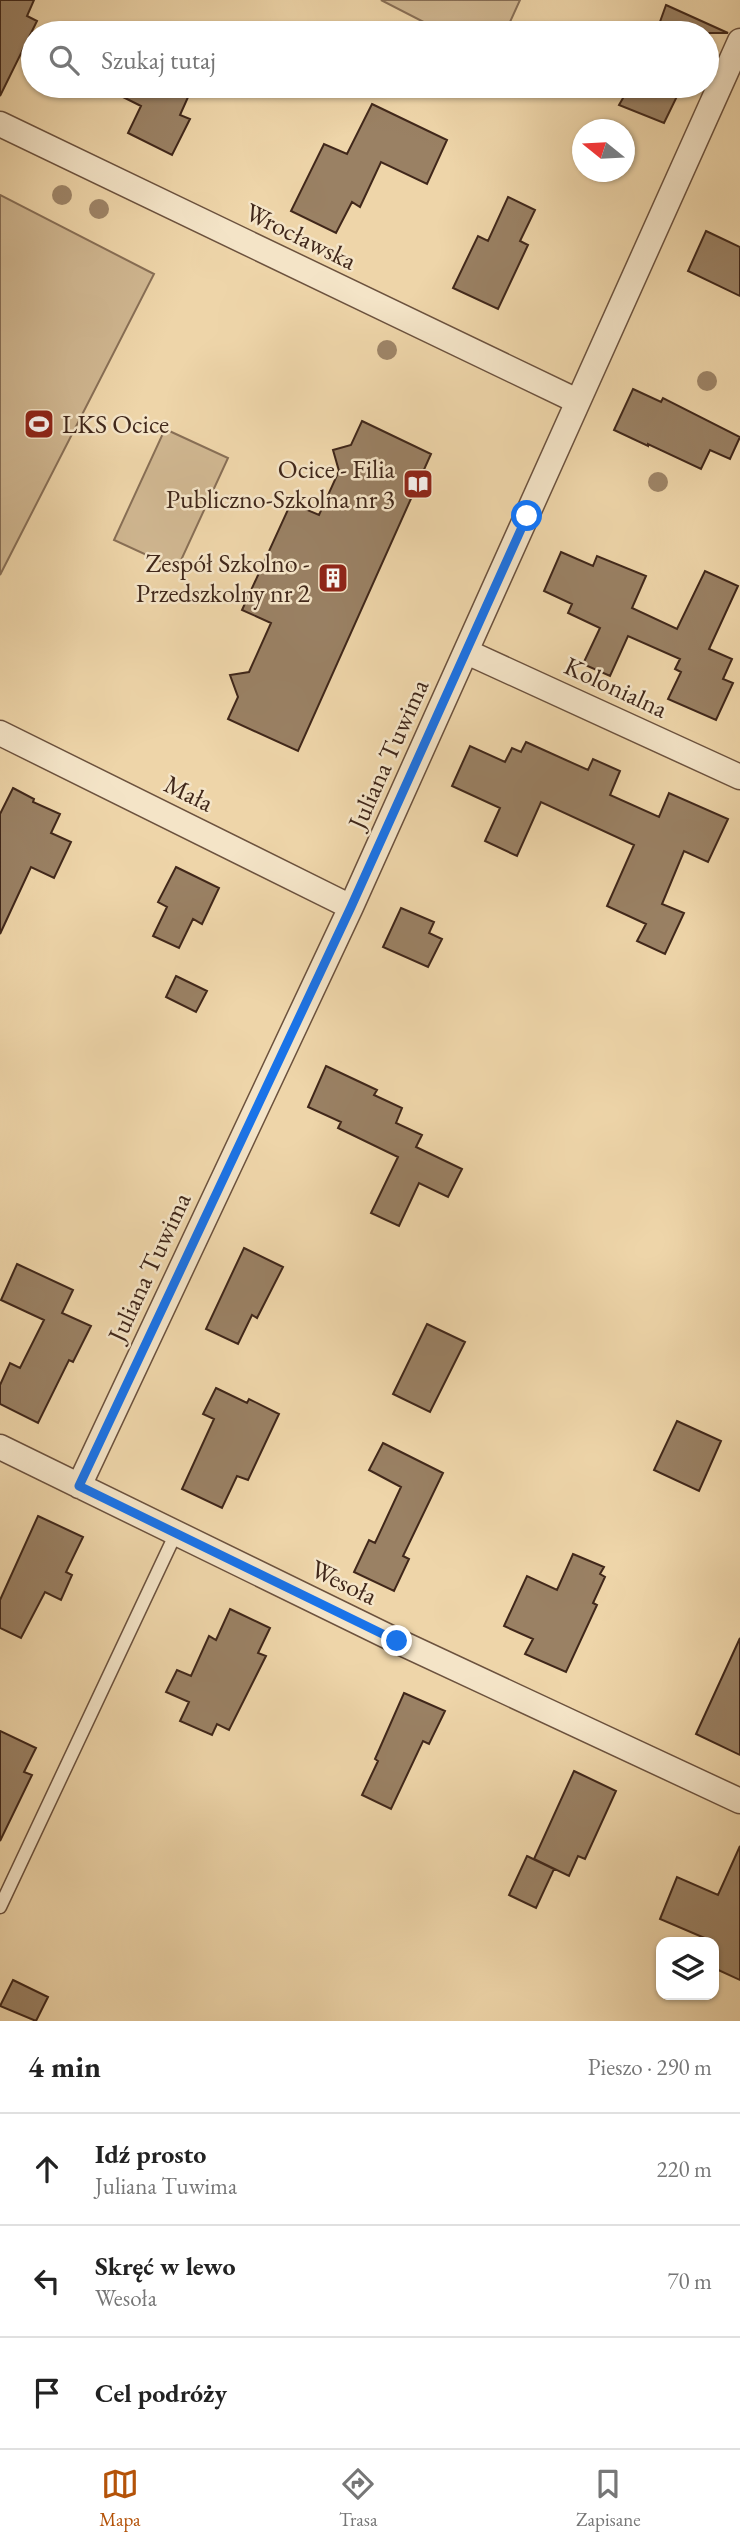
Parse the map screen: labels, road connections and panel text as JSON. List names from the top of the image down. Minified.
{"streets":{"street":["Wrocławska","Kolonialna","Juliana Tuwima","Mała","Wesoła"]},"crossings":[["Wrocławska","Juliana Tuwima"],["Kolonialna","Juliana Tuwima"],["Juliana Tuwima","Mała"],["Juliana Tuwima","Wesoła"]],"places":{"sports":["LKS Ocice"],"library":["Ocice - Filia Publiczno-Szkolna nr 3"],"building":["Zespół Szkolno - Przedszkolny nr 2"]},"north":"left","page":{"search":"Szukaj tutaj","heading":["4 min","Pieszo · 290 m"],"list":[["Idź prosto","Juliana Tuwima","220 m"],["Skręć w lewo","Wesoła","70 m"],"Cel podróży"],"nav":["Mapa","Trasa","Zapisane"]}}
